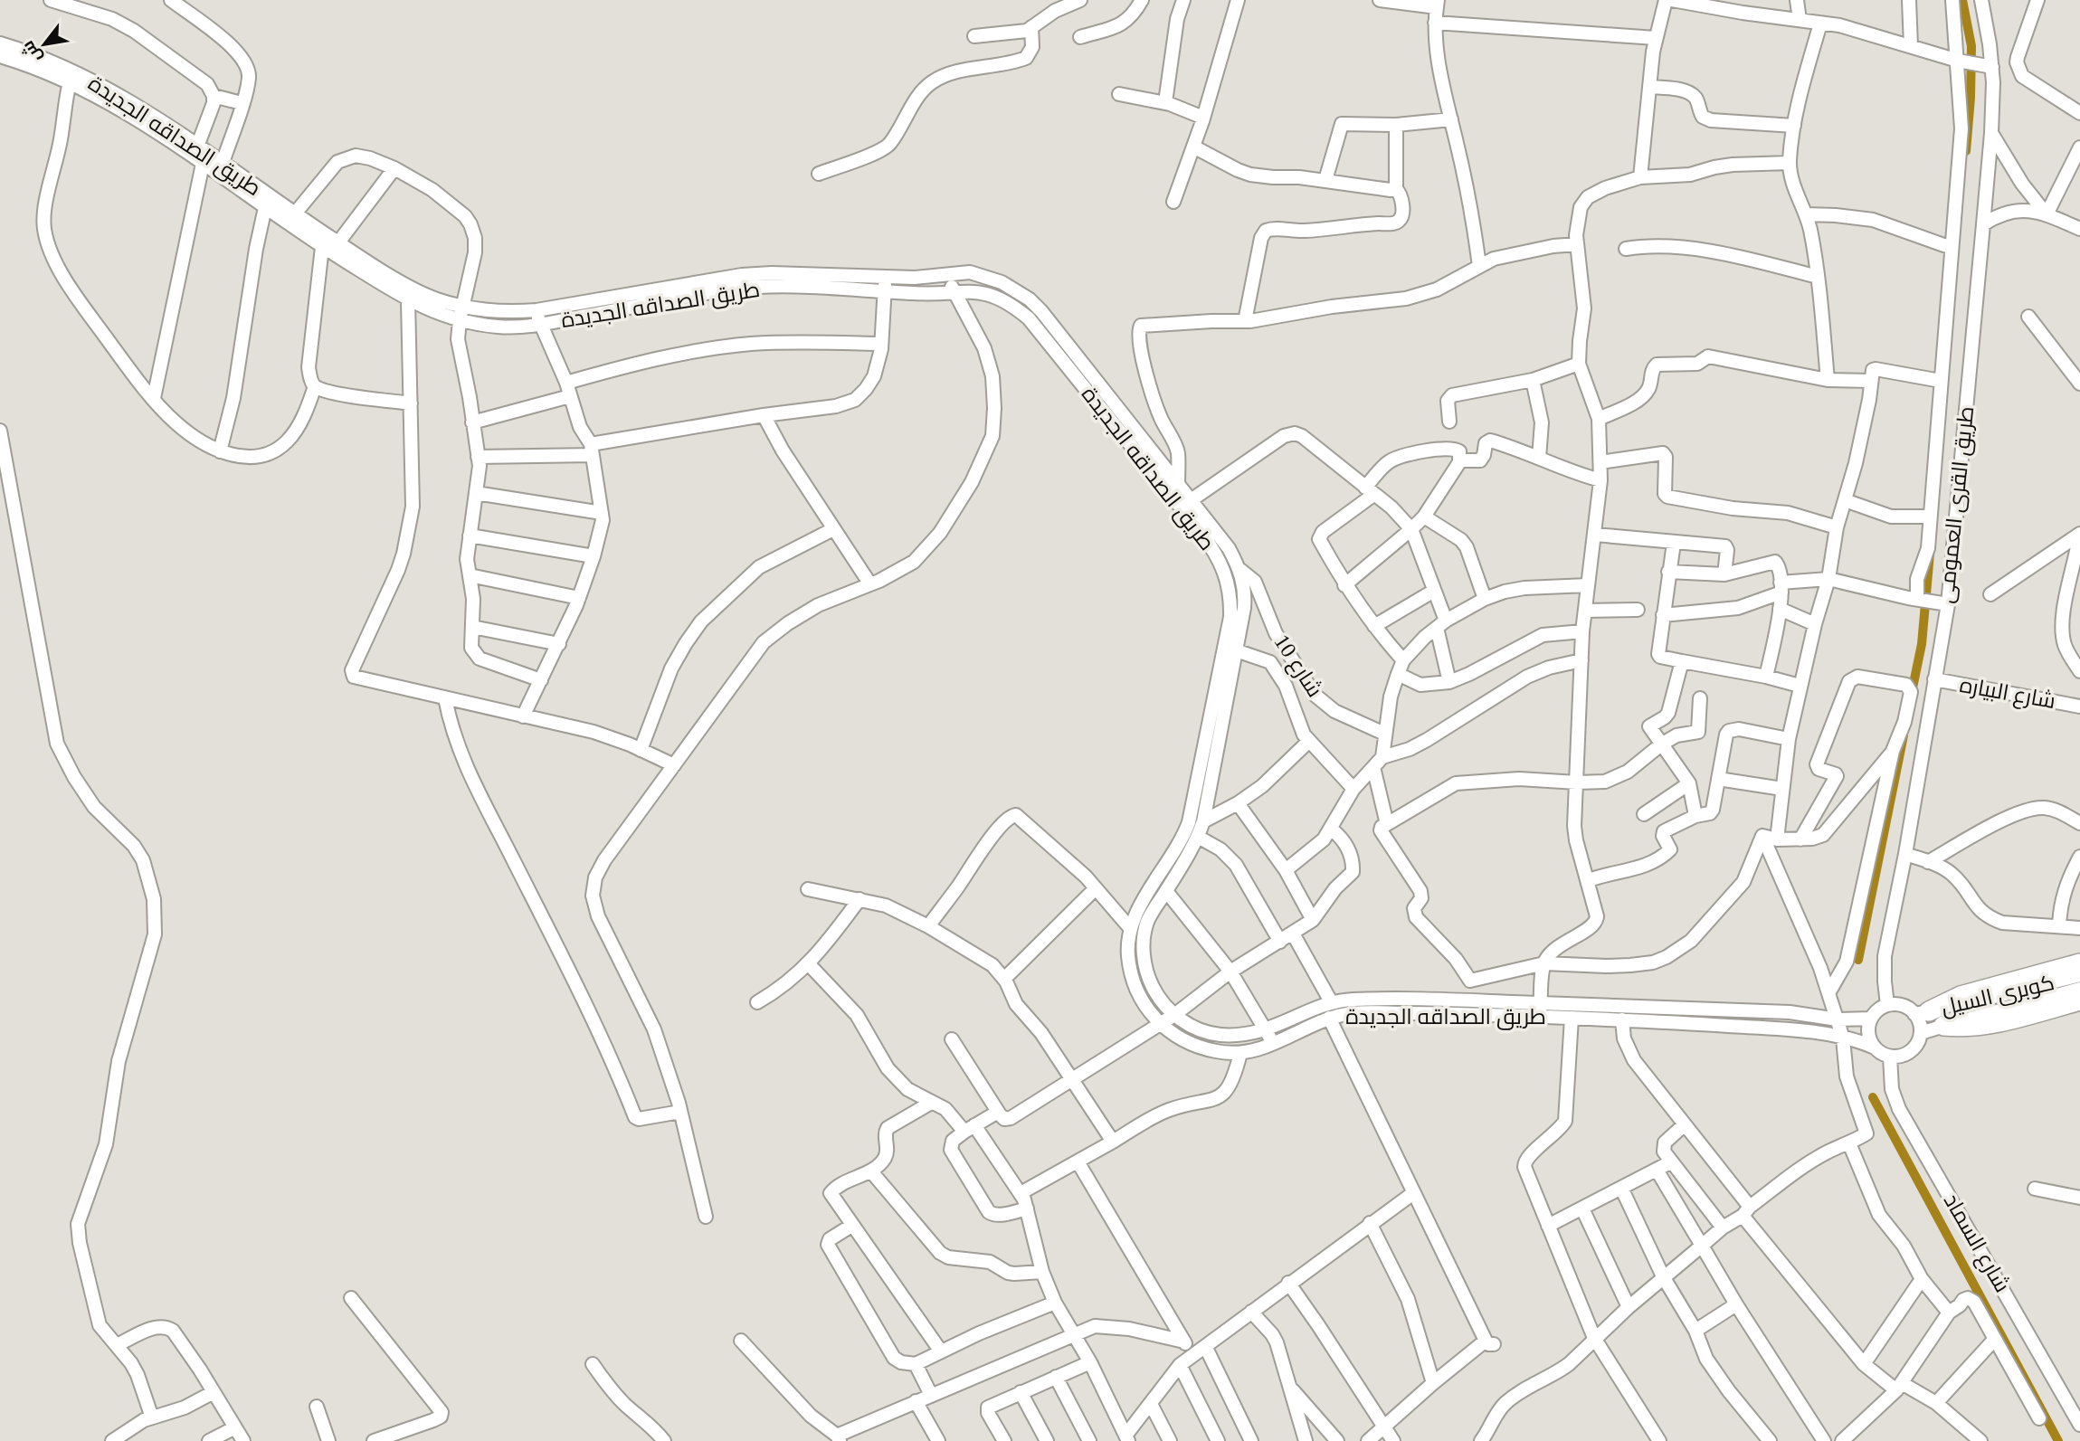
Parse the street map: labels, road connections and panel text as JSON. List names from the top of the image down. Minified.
{"streets":{"street":["طريق الصداقه الجديدة","طريق القرى العمومى","شارع 10","شارع البياره","كوبرى السيل","شارع السماد"]},"crossings":[["طريق الصداقه الجديدة","طريق القرى العمومى"],["طريق الصداقه الجديدة","شارع 10"],["طريق الصداقه الجديدة","كوبرى السيل"],["طريق الصداقه الجديدة","شارع السماد"],["طريق القرى العمومى","شارع البياره"],["طريق القرى العمومى","كوبرى السيل"],["طريق القرى العمومى","شارع السماد"],["كوبرى السيل","شارع السماد"]],"north":"bottom left"}
